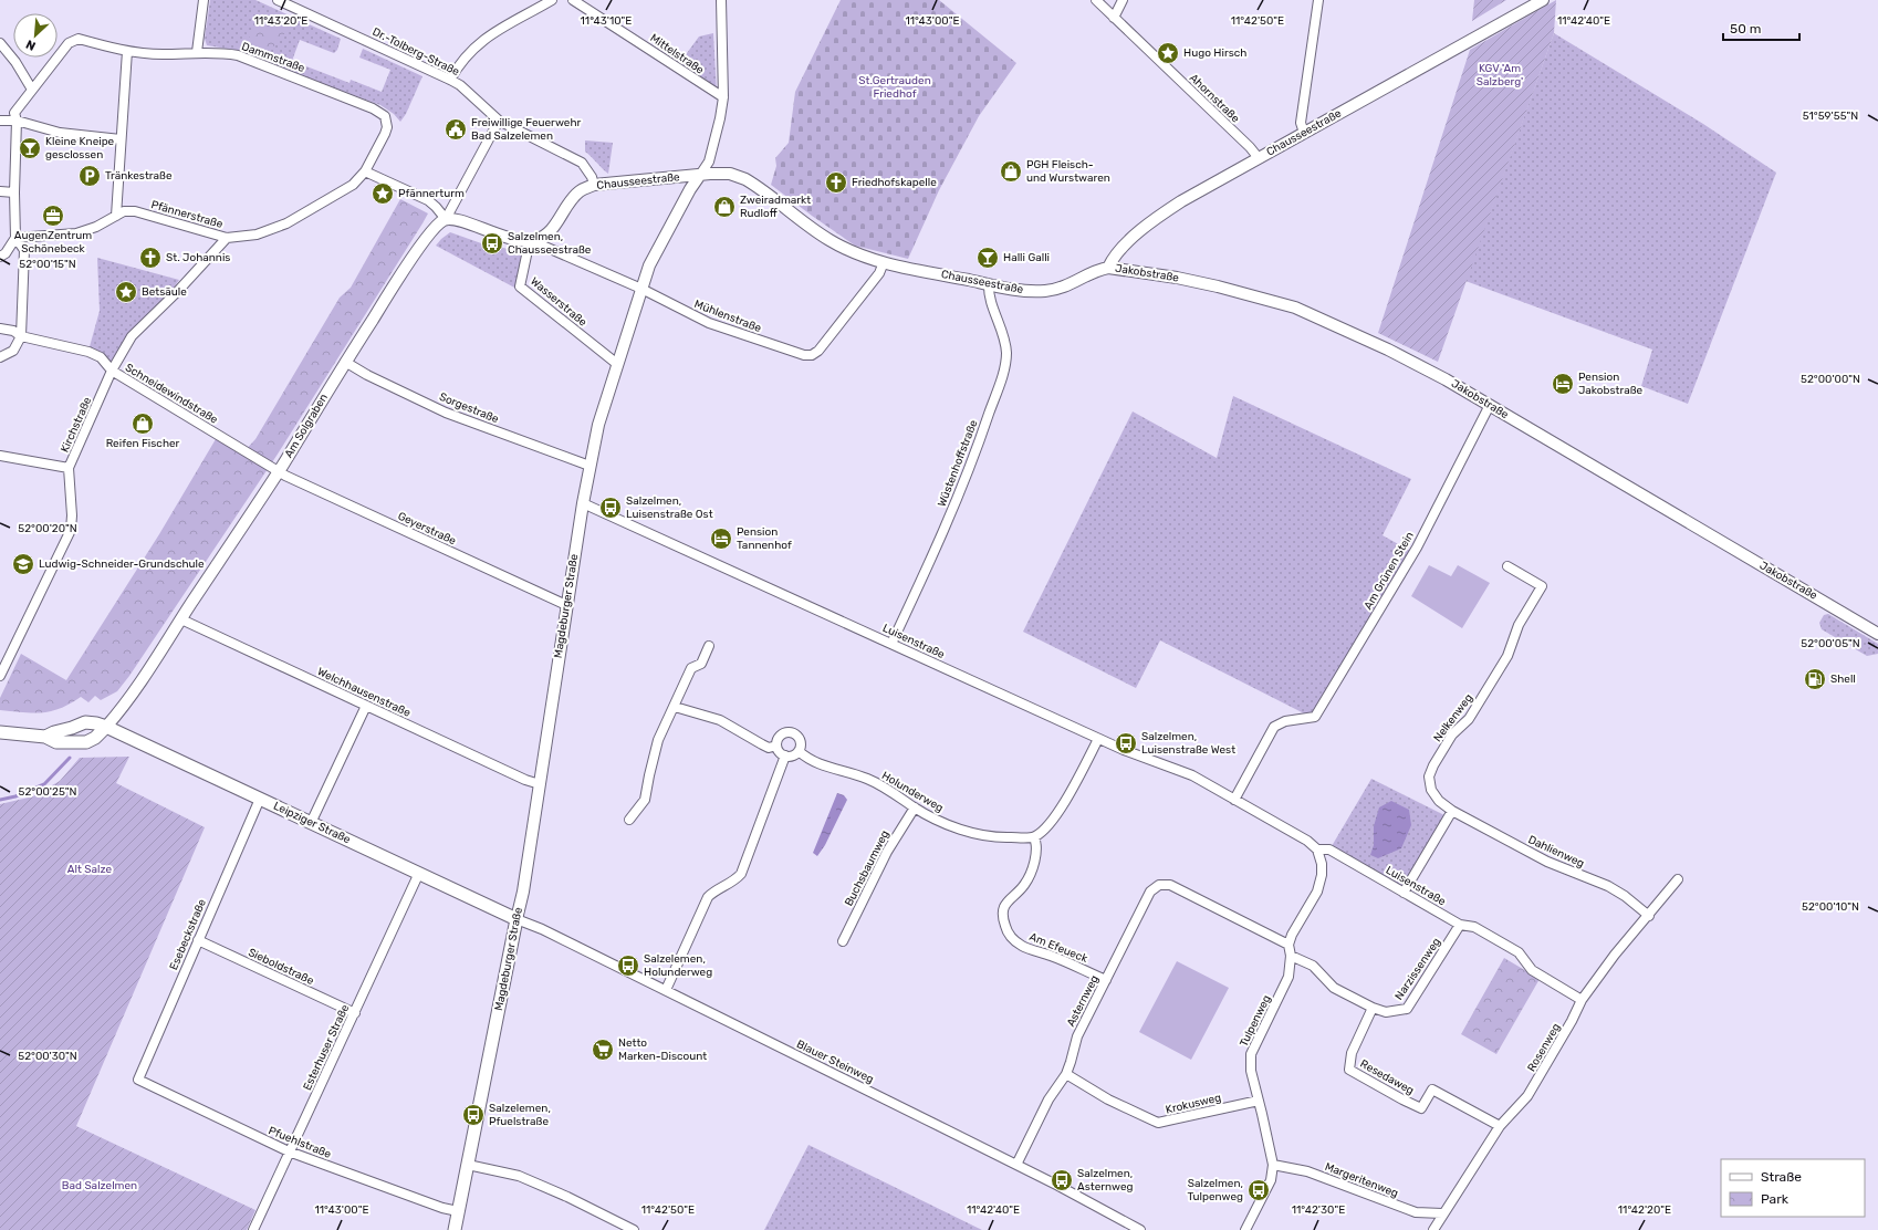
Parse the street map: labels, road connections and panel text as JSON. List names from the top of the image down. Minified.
{"streets":{"main road":["Magdeburger Straße","Leipziger Straße"],"street":["Dr.-Tolberg-Straße","Mittelstraße","Dammstraße","Ahornstraße","Chausseestraße","Pfännerstraße","Jakobstraße","Wasserstraße","Mühlenstraße","Schneidewindstraße","Sorgestraße","Kirchstraße","Am Solgraben","Wüstenhoffstraße","Geyerstraße","Am Grünen Stein","Luisenstraße","Welchhausenstraße","Nelkenweg","Holunderweg","Dahlienweg","Buchsbaumweg","Esebeckstraße","Am Efeueck","Sieboldstraße","Narzissenweg","Asternweg","Tulpenweg","Esterhuser Straße","Rosenweg","Blauer Steinweg","Resedaweg","Krokusweg","Pfuehlstraße","Margeritenweg"]},"crossings":[["Dr.-Tolberg-Straße","Chausseestraße"],["Dr.-Tolberg-Straße","Am Solgraben"],["Mittelstraße","Magdeburger Straße"],["Dammstraße","Pfännerstraße"],["Ahornstraße","Chausseestraße"],["Chausseestraße","Jakobstraße"],["Chausseestraße","Wasserstraße"],["Chausseestraße","Mühlenstraße"],["Chausseestraße","Wüstenhoffstraße"],["Chausseestraße","Magdeburger Straße"],["Pfännerstraße","Kirchstraße"],["Jakobstraße","Am Grünen Stein"],["Wasserstraße","Mühlenstraße"],["Wasserstraße","Magdeburger Straße"],["Mühlenstraße","Magdeburger Straße"],["Schneidewindstraße","Kirchstraße"],["Schneidewindstraße","Am Solgraben"],["Schneidewindstraße","Geyerstraße"],["Sorgestraße","Am Solgraben"],["Sorgestraße","Magdeburger Straße"],["Am Solgraben","Geyerstraße"],["Am Solgraben","Welchhausenstraße"],["Am Solgraben","Leipziger Straße"],["Wüstenhoffstraße","Luisenstraße"],["Geyerstraße","Magdeburger Straße"],["Am Grünen Stein","Luisenstraße"],["Magdeburger Straße","Luisenstraße"],["Magdeburger Straße","Welchhausenstraße"],["Magdeburger Straße","Leipziger Straße"],["Magdeburger Straße","Blauer Steinweg"],["Magdeburger Straße","Pfuehlstraße"],["Luisenstraße","Narzissenweg"],["Luisenstraße","Rosenweg"],["Nelkenweg","Dahlienweg"],["Holunderweg","Buchsbaumweg"],["Holunderweg","Am Efeueck"],["Leipziger Straße","Esebeckstraße"],["Leipziger Straße","Esterhuser Straße"],["Leipziger Straße","Blauer Steinweg"],["Dahlienweg","Rosenweg"],["Esebeckstraße","Sieboldstraße"],["Esebeckstraße","Pfuehlstraße"],["Am Efeueck","Asternweg"],["Sieboldstraße","Esterhuser Straße"],["Narzissenweg","Tulpenweg"],["Narzissenweg","Resedaweg"],["Asternweg","Tulpenweg"],["Asternweg","Blauer Steinweg"],["Asternweg","Krokusweg"],["Tulpenweg","Krokusweg"],["Tulpenweg","Margeritenweg"],["Esterhuser Straße","Pfuehlstraße"],["Rosenweg","Resedaweg"],["Rosenweg","Margeritenweg"]],"parks":["KGV 'Am Salzberg'","St.Gertrauden Friedhof","Alt Salze","Bad Salzelmen"],"places":{"place":["Hugo Hirsch","Pfännerturm","Betsäule"],"public building":["Freiwillige Feuerwehr Bad Salzelemen"],"bar":["Kleine Kneipe gesclossen","Halli Galli"],"shop":["PGH Fleisch- und Wurstwaren","Zweiradmarkt Rudloff","Reifen Fischer"],"parking":["Tränkestraße"],"church":["Friedhofskapelle","St. Johannis"],"office":["AugenZentrum Schönebeck"],"bus stop":["Salzelmen, Chausseestraße","Salzelmen, Luisenstraße Ost","Salzelmen, Luisenstraße West","Salzelemen, Holunderweg","Salzelemen, Pfuelstraße","Salzelmen, Asternweg","Salzelmen, Tulpenweg"],"hotel":["Pension Jakobstraße","Pension Tannenhof"],"school or university":["Ludwig-Schneider-Grundschule"],"fuel station":["Shell"],"supermarket":["Netto Marken-Discount"]},"legend":["Straße","Park"],"scale_bar":"50 m","north":"bottom left","coordinates":["11°43'20\"E","11°43'10\"E","11°43'00\"E","11°42'50\"E","11°42'40\"E","51°59'55\"N","52°00'15\"N","52°00'00\"N","52°00'20\"N","52°00'05\"N","52°00'25\"N","52°00'10\"N","52°00'30\"N","11°42'30\"E","11°42'20\"E"]}
